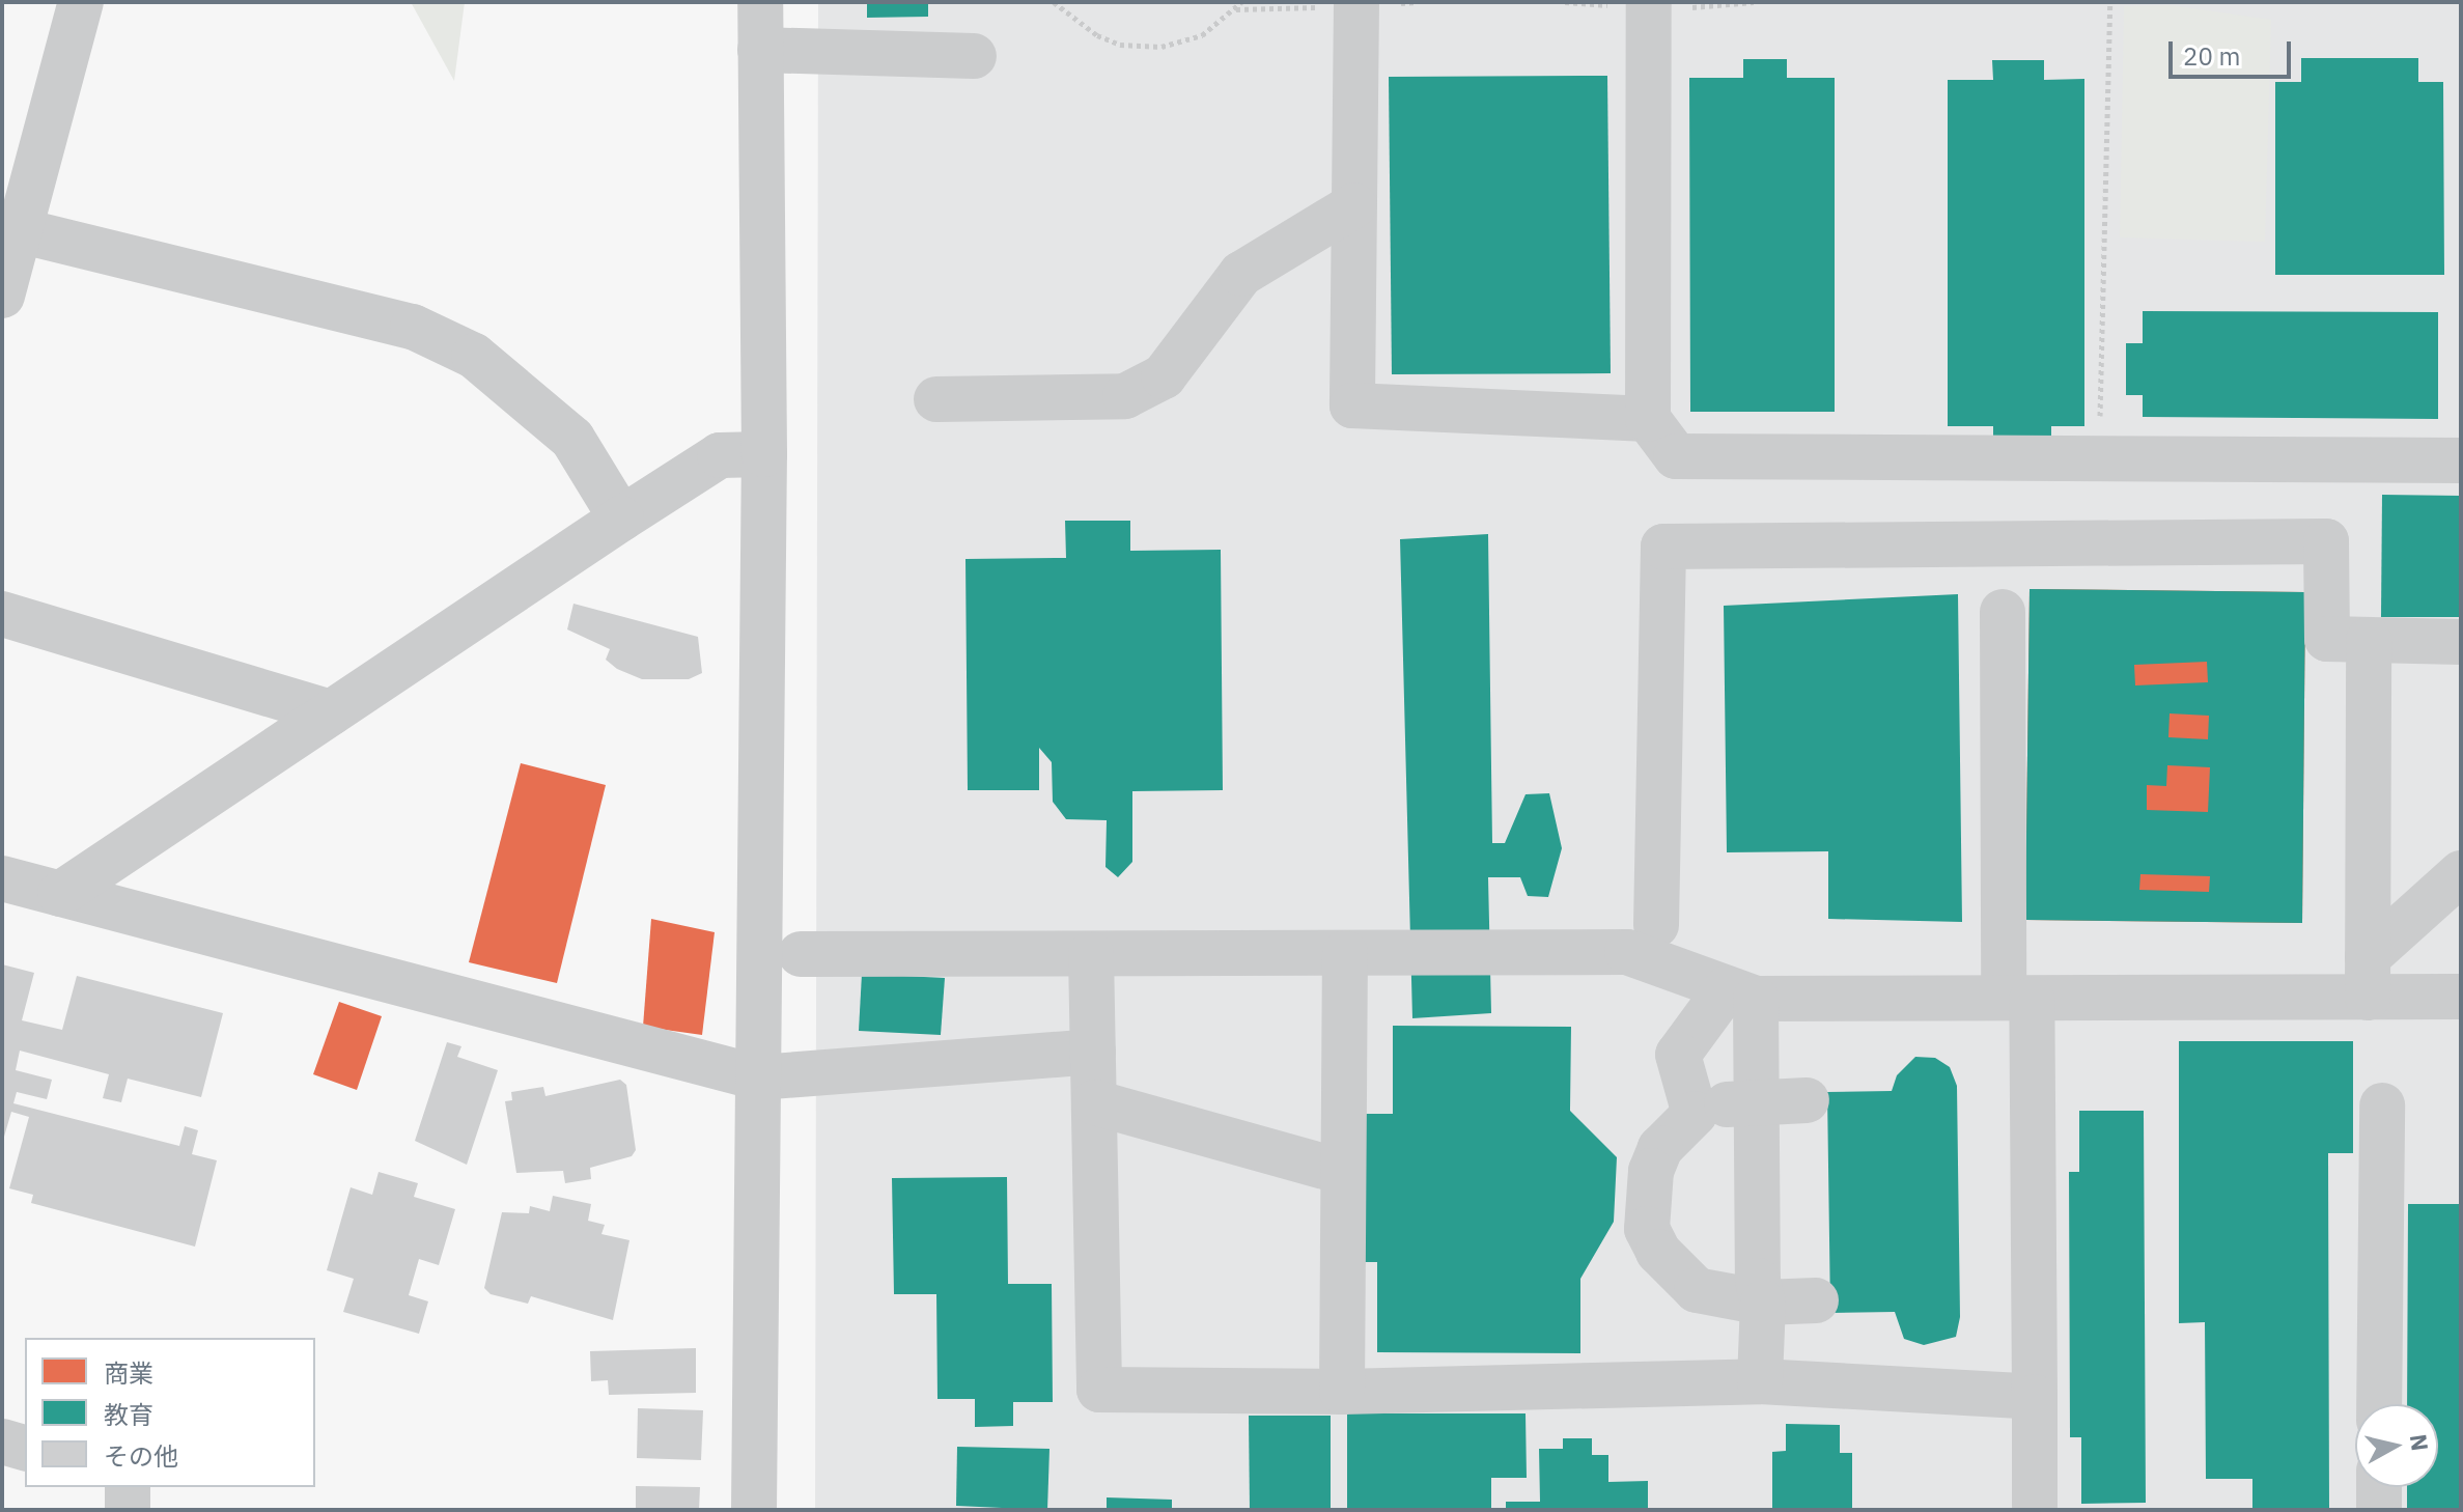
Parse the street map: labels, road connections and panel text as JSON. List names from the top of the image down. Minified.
{"legend":["商業","教育","その他"],"scale_bar":"20 m","north":"right"}
